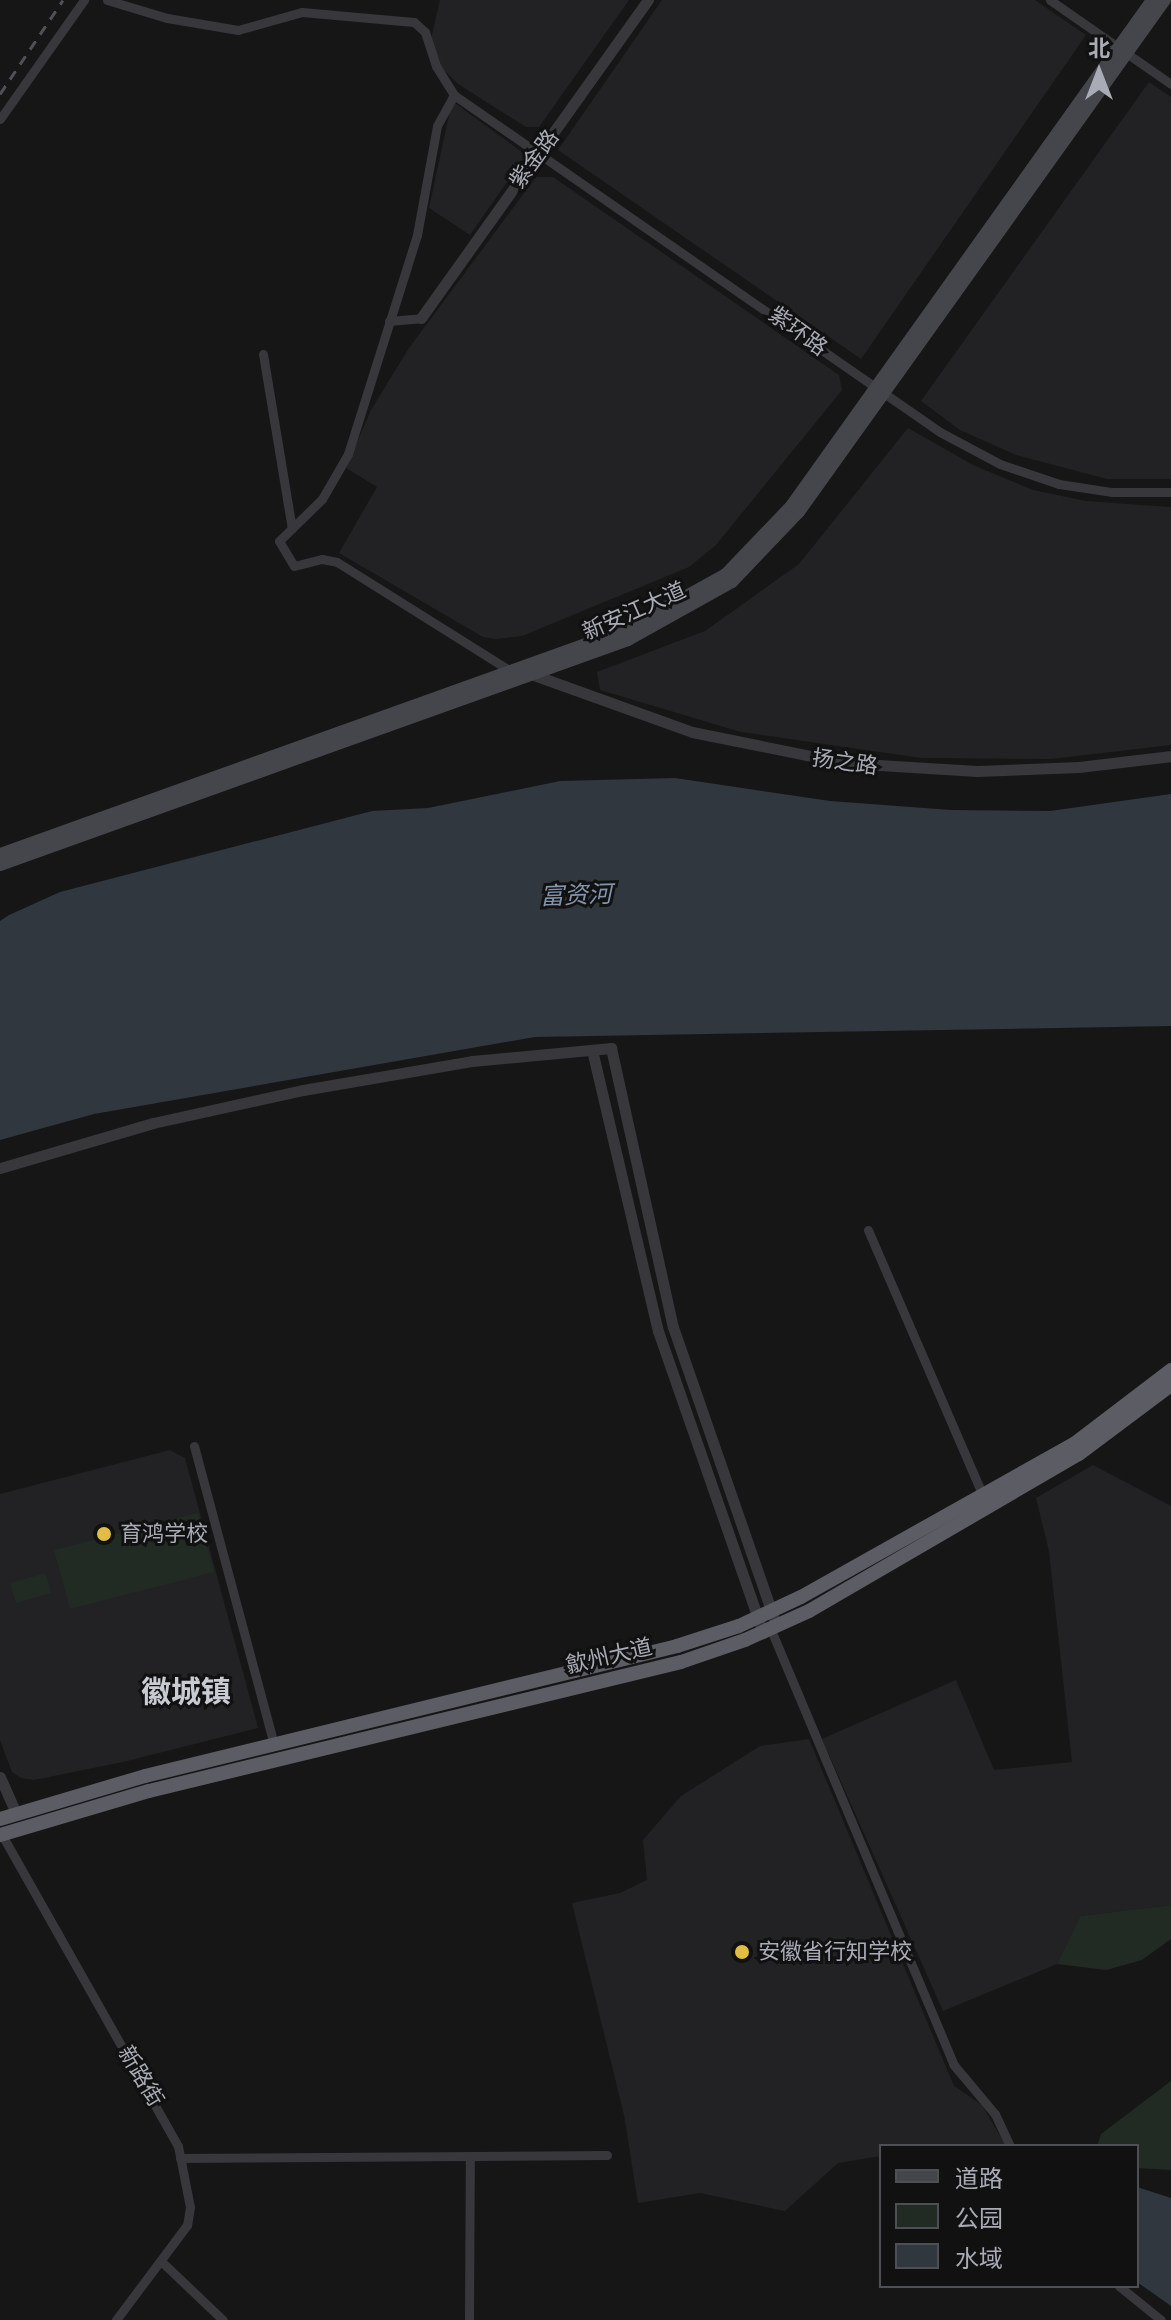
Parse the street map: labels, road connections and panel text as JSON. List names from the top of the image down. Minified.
{"streets":{"highway":["歙州大道"],"main road":["新安江大道"],"street":["紫金路","紫环路","扬之路","新路街"]},"crossings":[["紫金路","紫环路"],["紫环路","新安江大道"],["新安江大道","扬之路"],["歙州大道","新路街"]],"districts":["徽城镇"],"water":["富资河"],"places":["育鸿学校","安徽省行知学校"],"legend":["道路","公园","水域"],"north":"top"}
